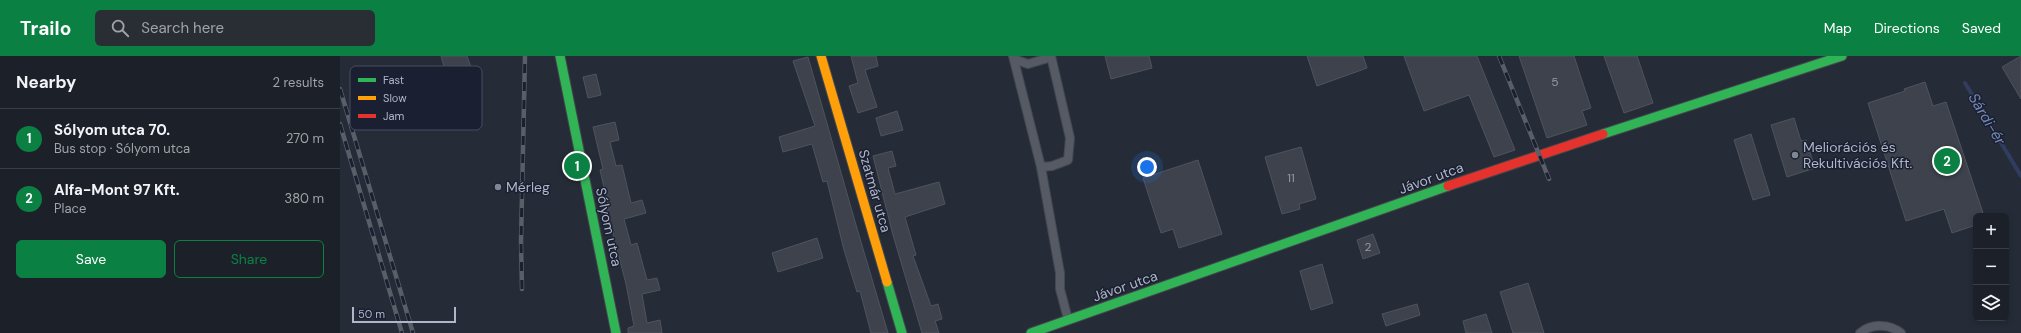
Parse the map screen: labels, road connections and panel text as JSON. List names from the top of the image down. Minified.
{"streets":{"street":["Jávor utca","Szatmár utca","Sólyom utca"]},"water":["Sárdi-ér"],"places":["Meliorációs és Rekultivációs Kft.","Mérleg"],"house_numbers":["5","11","2"],"legend":["Fast","Slow","Jam"],"scale_bar":"50 m","page":{"header":"Trailo","search":"Search here","nav":["Map","Directions","Saved"],"heading":["Nearby","2 results"],"list":[{"mark":"1","name":"Sólyom utca 70.","note":"Bus stop · Sólyom utca","value":"270 m"},{"mark":"2","name":"Alfa-Mont 97 Kft.","note":"Place","value":"380 m"}],"pins":["2","1"],"map_buttons":["+","−"],"buttons":["Save","Share"],"scale":"50 m"}}
